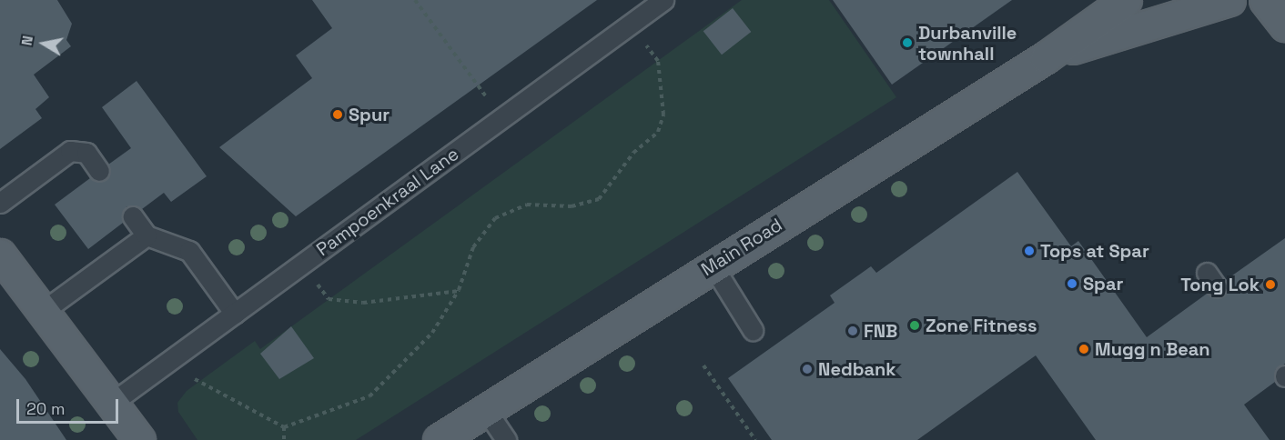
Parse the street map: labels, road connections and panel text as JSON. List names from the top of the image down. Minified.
{"streets":{"main road":["Main Road"],"lane":["Pampoenkraal Lane"]},"places":["Durbanville townhall","Spur","Tops at Spar","Spar","Tong Lok","Zone Fitness","FNB","Mugg n Bean","Nedbank"],"scale_bar":"20 m","north":"left"}
